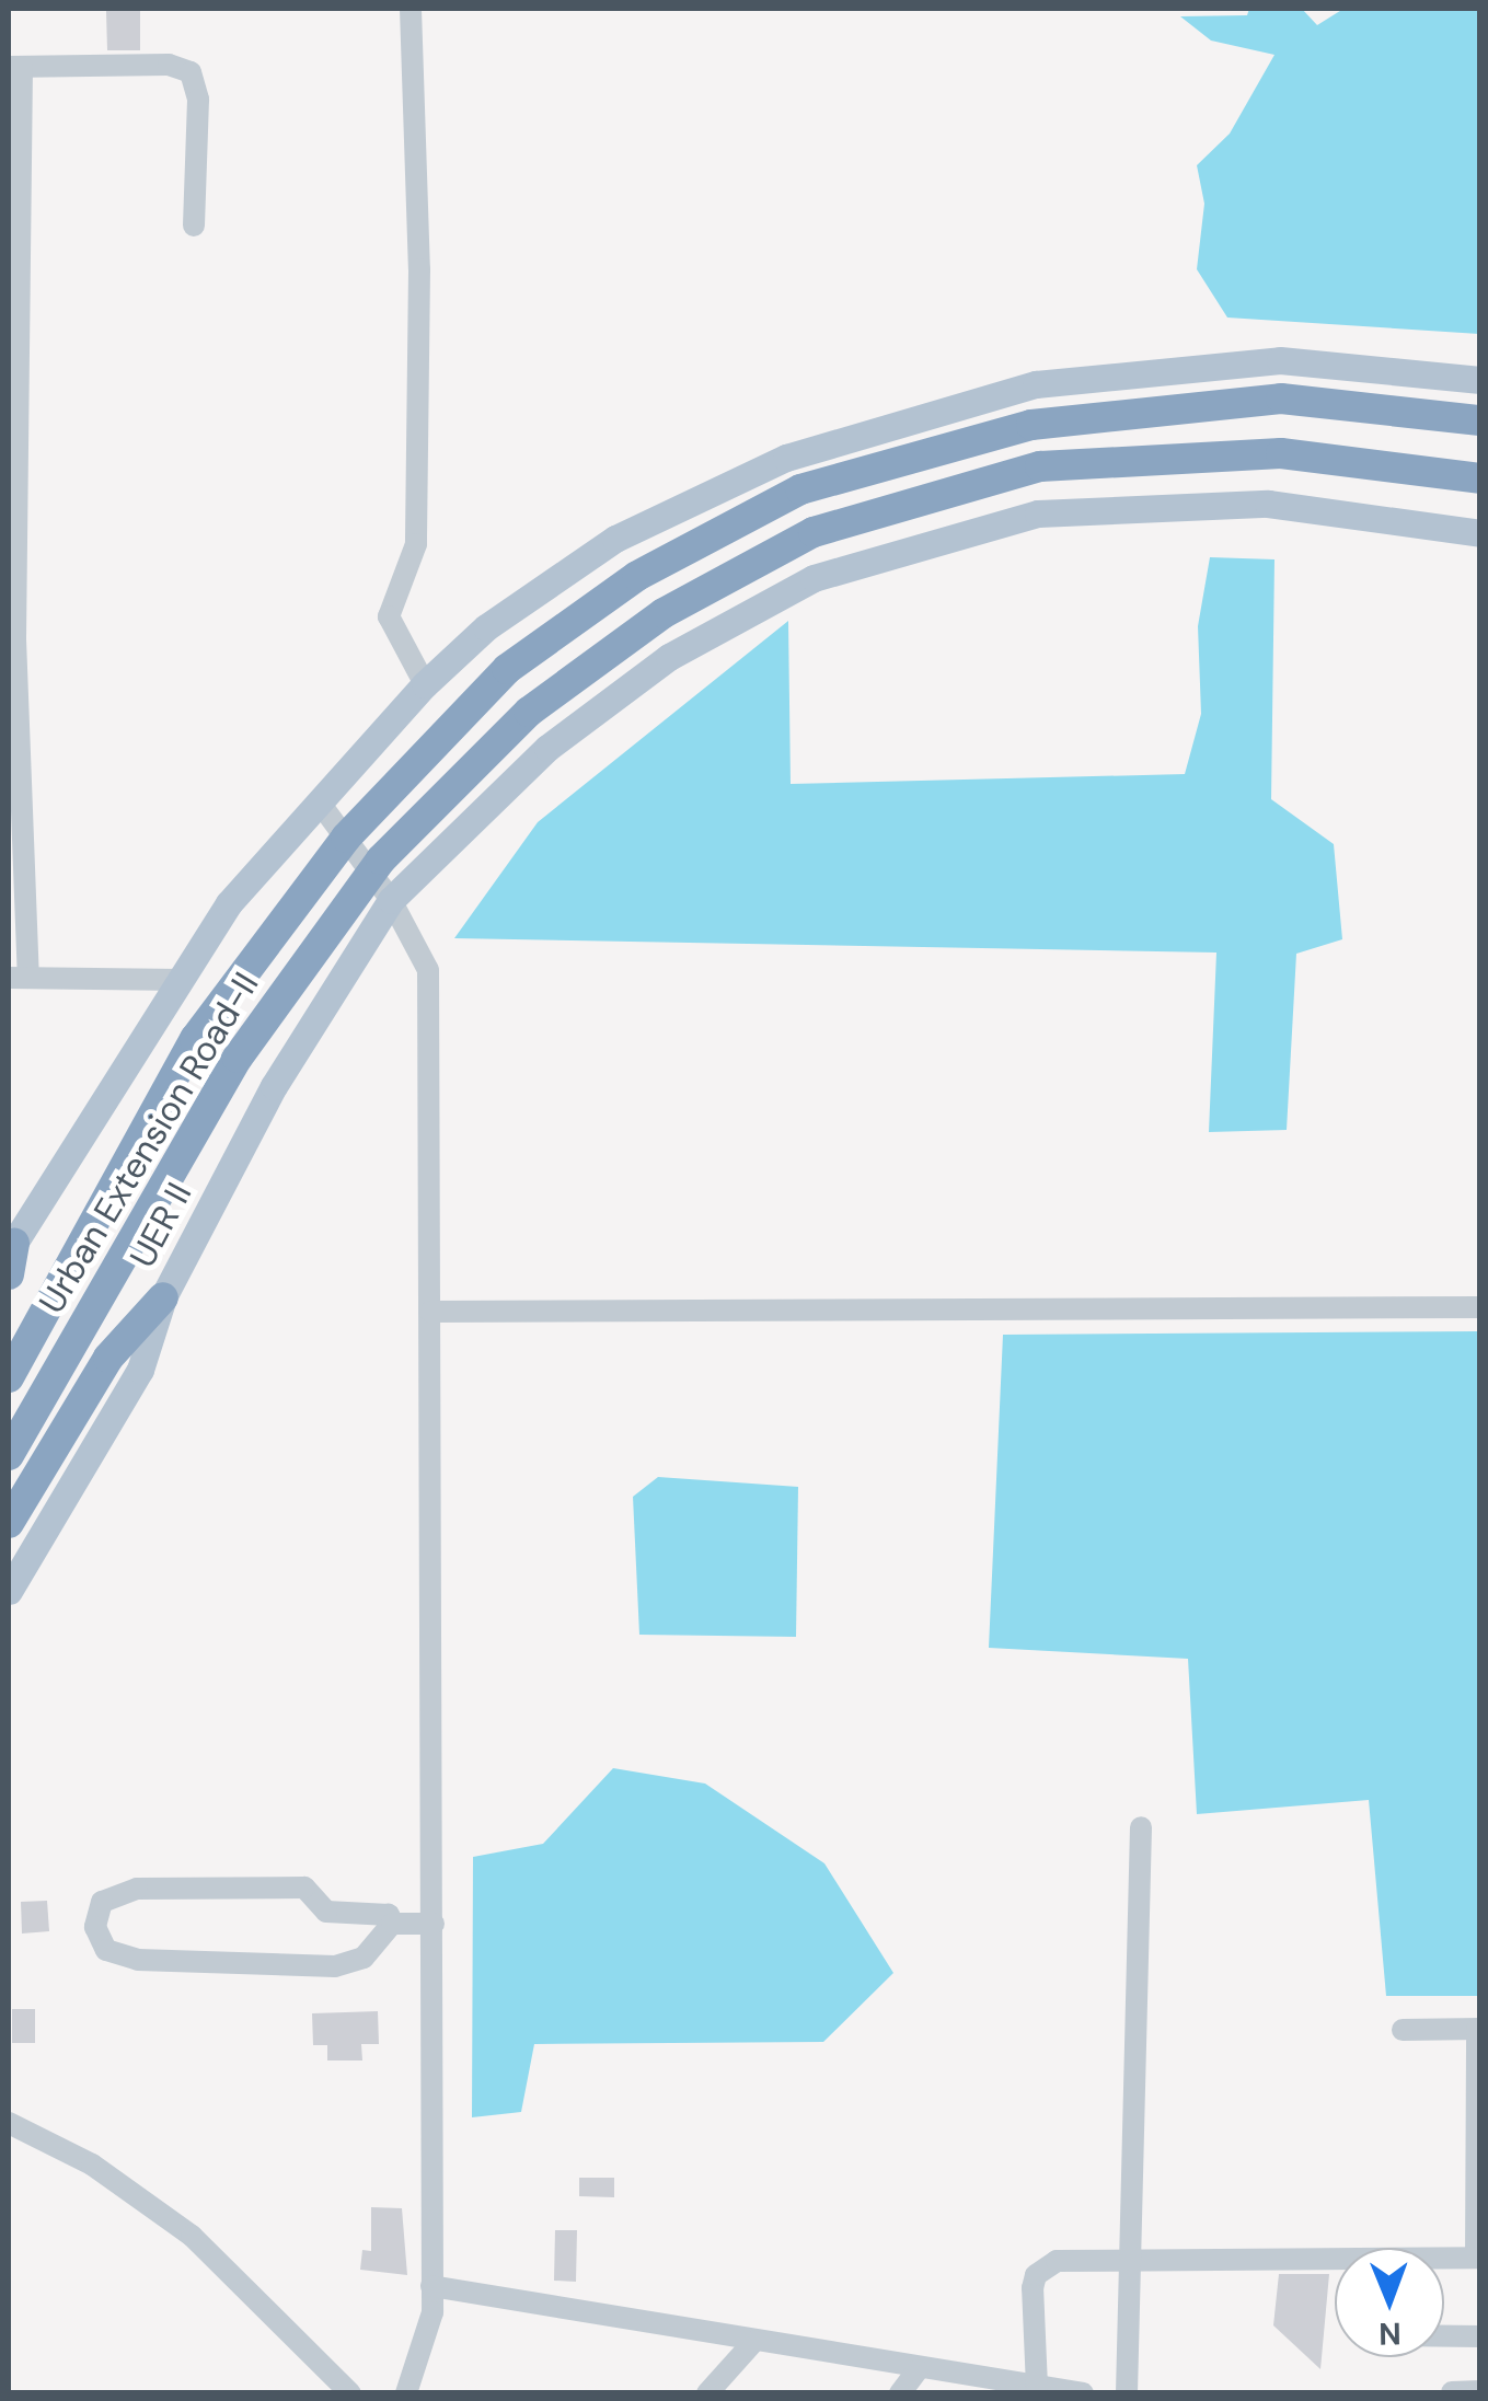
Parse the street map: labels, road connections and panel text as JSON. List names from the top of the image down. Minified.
{"streets":{"highway":["Urban Extension Road-II"],"main road":["UER II"]},"north":"bottom"}
